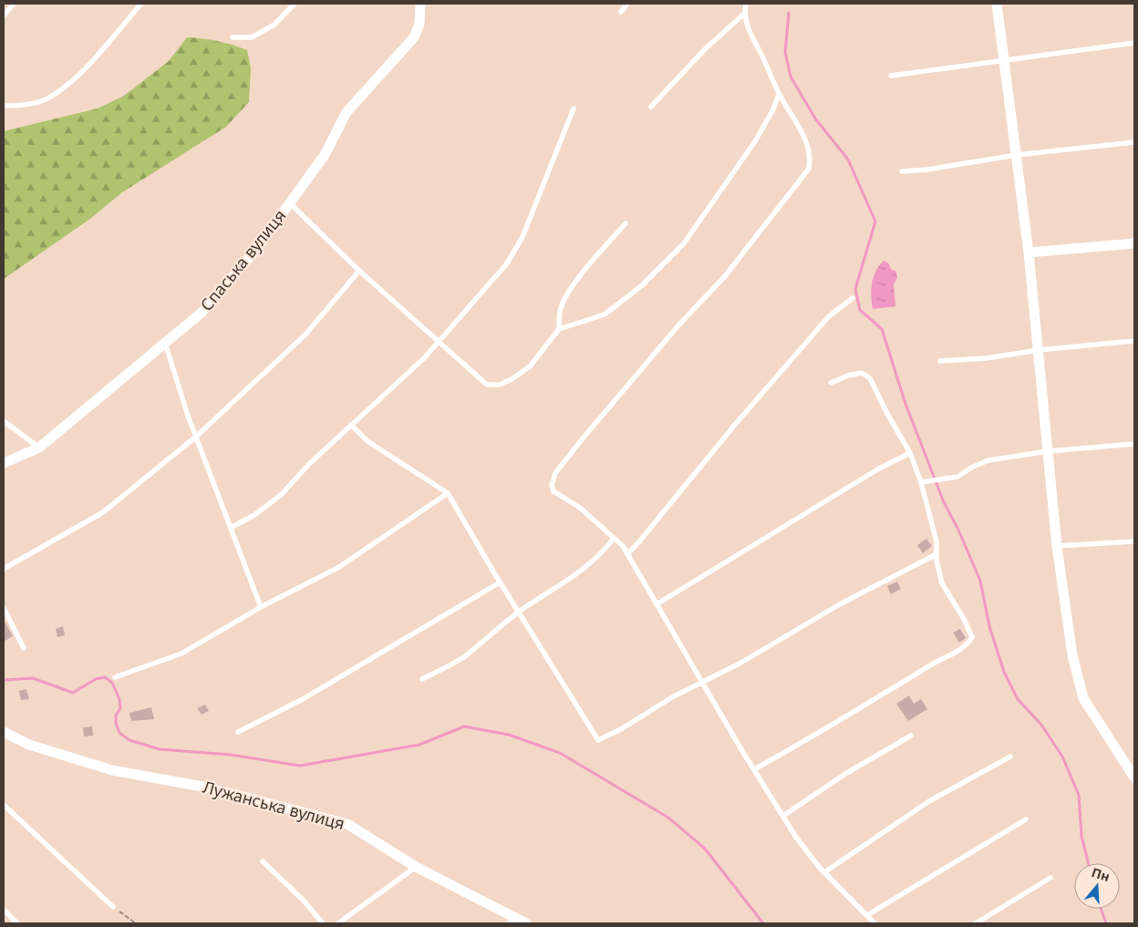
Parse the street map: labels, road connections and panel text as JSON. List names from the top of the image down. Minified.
{"streets":{"street":["Спаська вулиця","Лужанська вулиця"]},"north":"top"}
